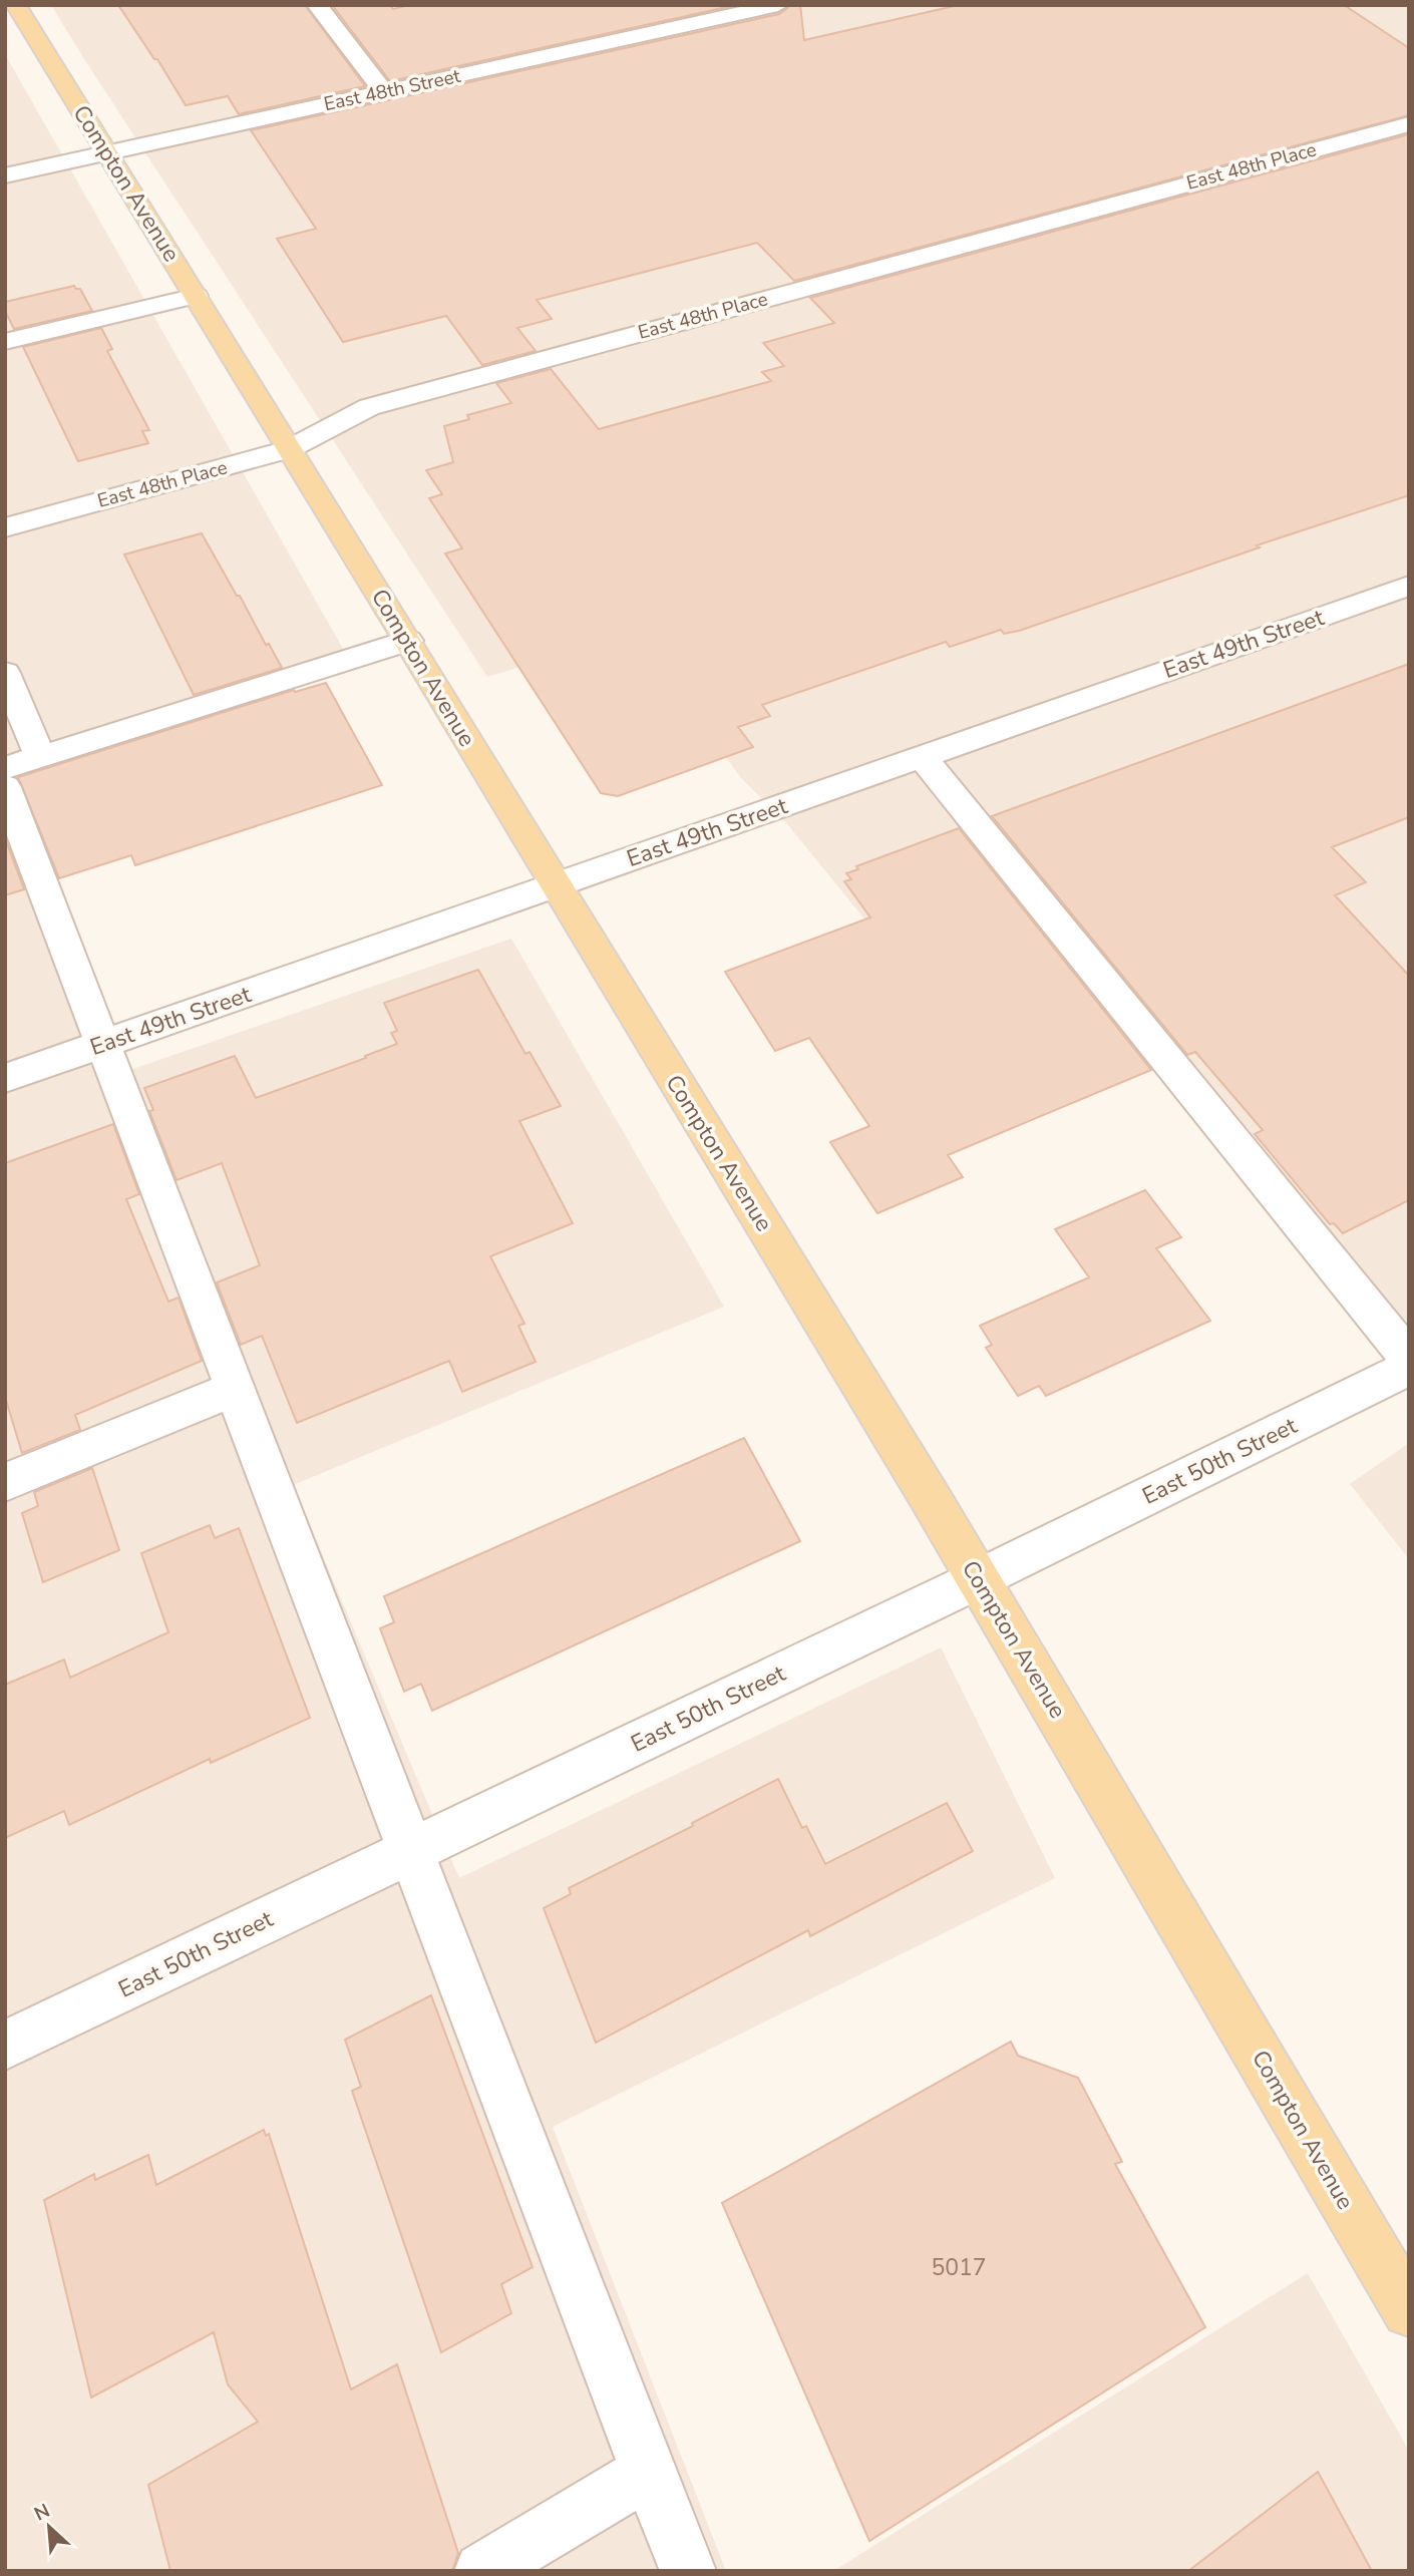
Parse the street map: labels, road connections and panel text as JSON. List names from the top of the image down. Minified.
{"streets":{"main road":["Compton Avenue"],"street":["East 48th Street","East 48th Place","East 49th Street","East 50th Street"]},"crossings":[["East 48th Street","Compton Avenue"],["East 48th Place","Compton Avenue"],["Compton Avenue","East 49th Street"],["Compton Avenue","East 50th Street"]],"house_numbers":["5017"],"north":"top left"}
